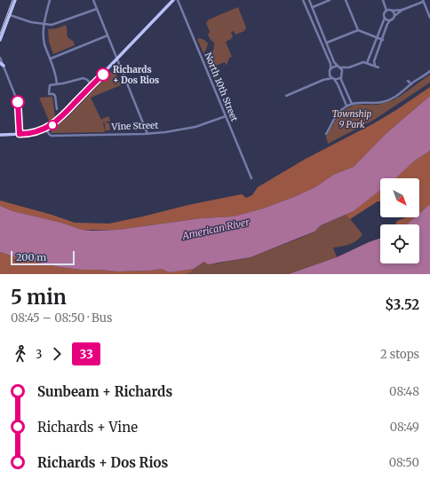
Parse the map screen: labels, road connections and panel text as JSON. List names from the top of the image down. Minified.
{"streets":{"street":["North 10th Street","Vine Street"]},"crossings":[["North 10th Street","Vine Street"]],"water":["American River"],"parks":["Township 9 Park"],"places":["Richards + Dos Rios"],"lines":["bus line 33"],"scale_bar":"200 m","north":"bottom right","page":{"scale":"200 m","heading":["5 min","08:45 – 08:50 · Bus","$3.52"],"legs":["3","33","2 stops"],"list":[{"name":"Sunbeam + Richards","value":"08:48"},{"name":"Richards + Vine","value":"08:49"},{"name":"Richards + Dos Rios","value":"08:50"}]}}
